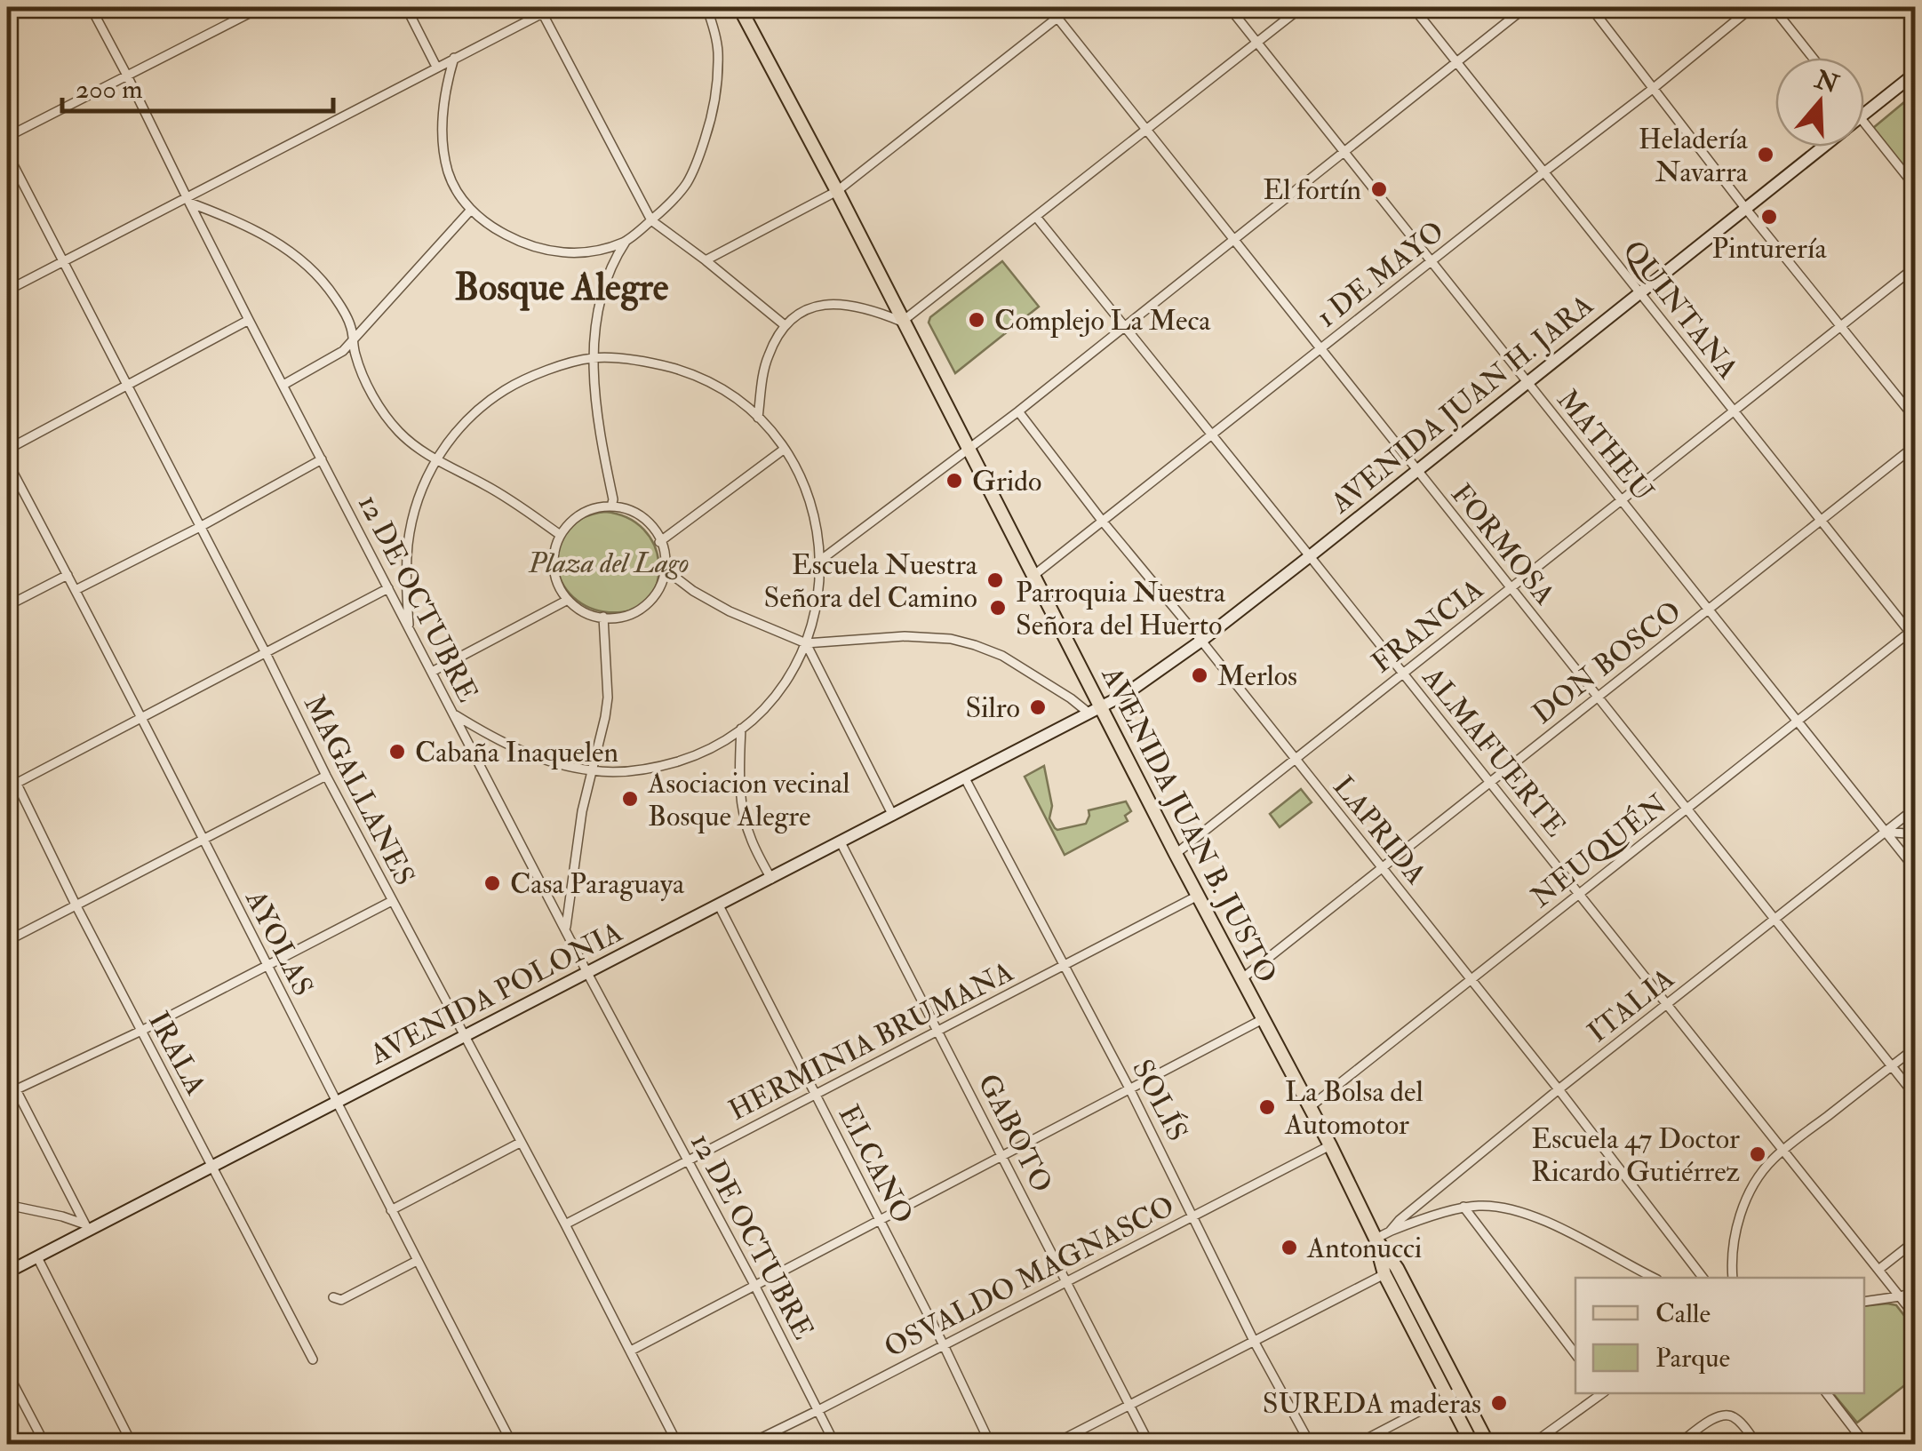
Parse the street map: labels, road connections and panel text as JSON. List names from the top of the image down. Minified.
{"streets":{"main road":["AVENIDA JUAN H. JARA","AVENIDA JUAN B. JUSTO","AVENIDA POLONIA"],"street":["1 DE MAYO","QUINTANA","MATHEU","FORMOSA","12 DE OCTUBRE","FRANCIA","DON BOSCO","ALMAFUERTE","MAGALLANES","LAPRIDA","NEUQUÉN","AYOLAS","ITALIA","HERMINIA BRUMANA","IRALA","SOLÍS","GABOTO","ELCANO","OSVALDO MAGNASCO"]},"crossings":[["1 DE MAYO","QUINTANA"],["1 DE MAYO","MATHEU"],["1 DE MAYO","FORMOSA"],["1 DE MAYO","ALMAFUERTE"],["1 DE MAYO","AVENIDA JUAN B. JUSTO"],["1 DE MAYO","LAPRIDA"],["QUINTANA","AVENIDA JUAN H. JARA"],["QUINTANA","FRANCIA"],["QUINTANA","DON BOSCO"],["QUINTANA","NEUQUÉN"],["AVENIDA JUAN H. JARA","MATHEU"],["AVENIDA JUAN H. JARA","FORMOSA"],["AVENIDA JUAN H. JARA","ALMAFUERTE"],["AVENIDA JUAN H. JARA","AVENIDA JUAN B. JUSTO"],["AVENIDA JUAN H. JARA","LAPRIDA"],["AVENIDA JUAN H. JARA","AVENIDA POLONIA"],["MATHEU","FRANCIA"],["MATHEU","DON BOSCO"],["MATHEU","NEUQUÉN"],["MATHEU","ITALIA"],["FORMOSA","FRANCIA"],["FORMOSA","DON BOSCO"],["FORMOSA","NEUQUÉN"],["FORMOSA","ITALIA"],["12 DE OCTUBRE","AVENIDA POLONIA"],["12 DE OCTUBRE","HERMINIA BRUMANA"],["12 DE OCTUBRE","OSVALDO MAGNASCO"],["FRANCIA","ALMAFUERTE"],["FRANCIA","AVENIDA JUAN B. JUSTO"],["FRANCIA","LAPRIDA"],["DON BOSCO","ALMAFUERTE"],["DON BOSCO","AVENIDA JUAN B. JUSTO"],["DON BOSCO","LAPRIDA"],["ALMAFUERTE","NEUQUÉN"],["ALMAFUERTE","ITALIA"],["MAGALLANES","AVENIDA POLONIA"],["MAGALLANES","HERMINIA BRUMANA"],["AVENIDA JUAN B. JUSTO","NEUQUÉN"],["AVENIDA JUAN B. JUSTO","AVENIDA POLONIA"],["AVENIDA JUAN B. JUSTO","ITALIA"],["AVENIDA JUAN B. JUSTO","HERMINIA BRUMANA"],["AVENIDA JUAN B. JUSTO","OSVALDO MAGNASCO"],["LAPRIDA","NEUQUÉN"],["LAPRIDA","ITALIA"],["AYOLAS","AVENIDA POLONIA"],["AVENIDA POLONIA","IRALA"],["AVENIDA POLONIA","SOLÍS"],["AVENIDA POLONIA","GABOTO"],["AVENIDA POLONIA","ELCANO"],["HERMINIA BRUMANA","SOLÍS"],["HERMINIA BRUMANA","GABOTO"],["HERMINIA BRUMANA","ELCANO"],["SOLÍS","OSVALDO MAGNASCO"],["GABOTO","OSVALDO MAGNASCO"],["ELCANO","OSVALDO MAGNASCO"]],"districts":["Bosque Alegre"],"parks":["Plaza del Lago"],"places":["Heladería Navarra","El fortín","Pinturería","Complejo La Meca","Grido","Escuela Nuestra Señora del Camino","Parroquia Nuestra Señora del Huerto","Merlos","Silro","Cabaña Inaquelen","Asociacion vecinal Bosque Alegre","Casa Paraguaya","La Bolsa del Automotor","Escuela 47 Doctor Ricardo Gutiérrez","Antonucci","SUREDA maderas"],"legend":["Calle","Parque"],"scale_bar":"200 m","north":"top"}
